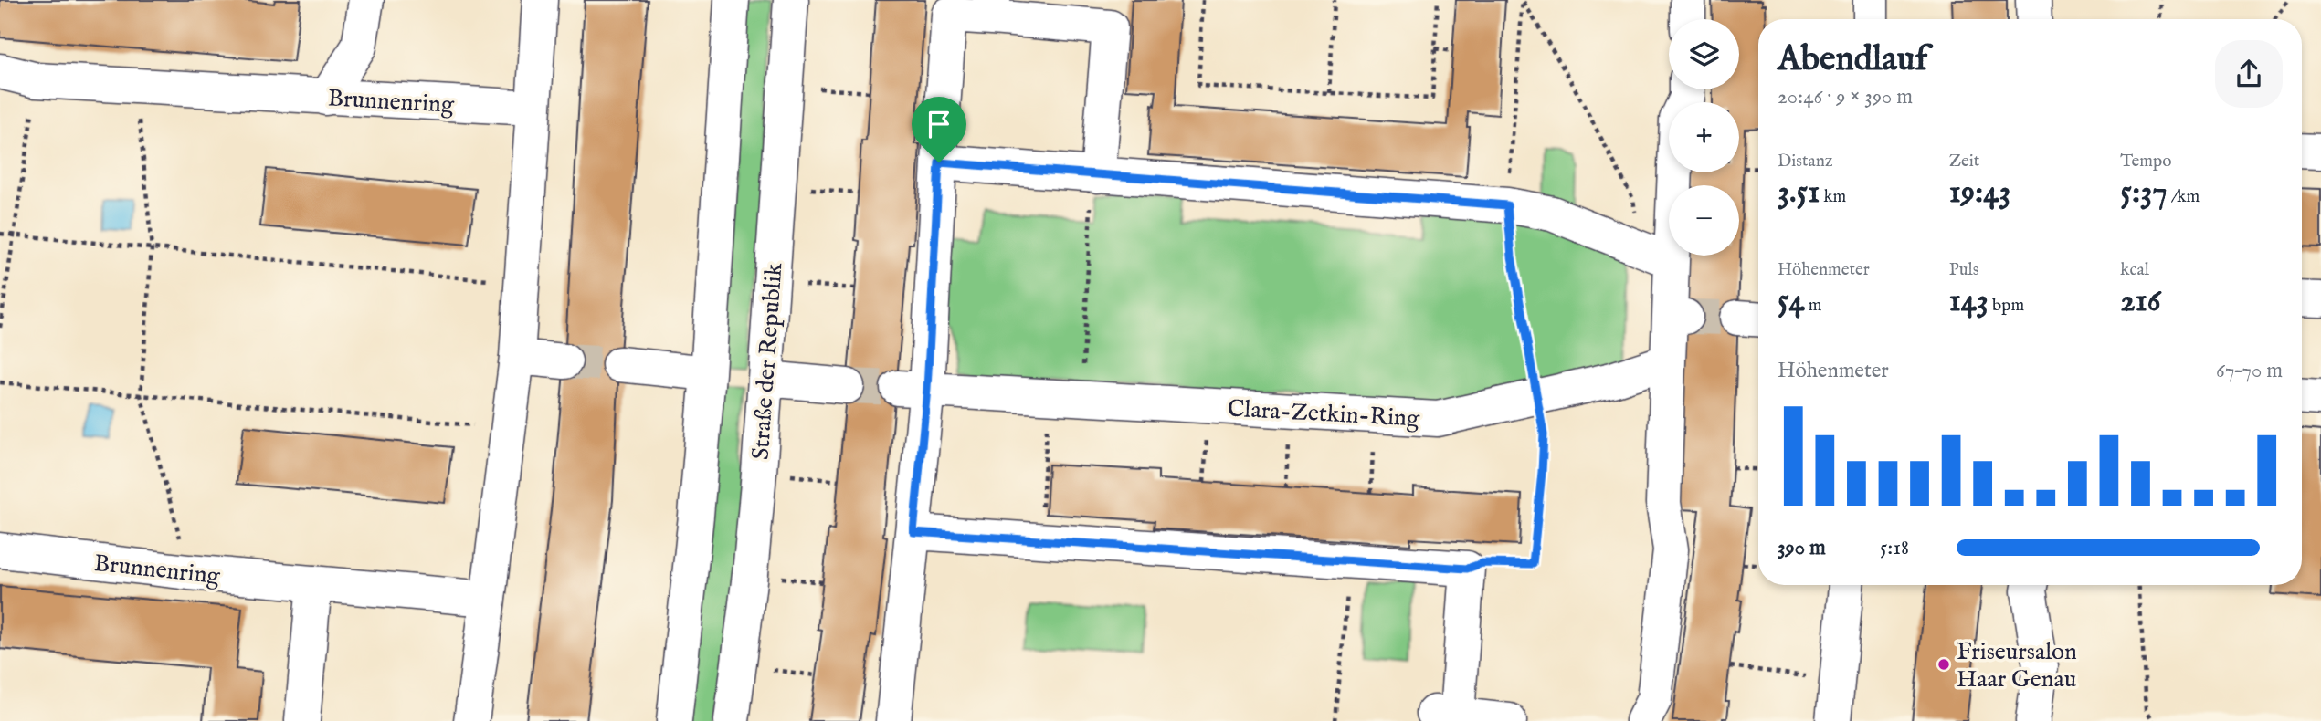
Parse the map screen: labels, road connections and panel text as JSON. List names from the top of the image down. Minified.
{"streets":{"street":["Brunnenring","Straße der Republik","Clara-Zetkin-Ring"]},"places":["Friseursalon Haar Genau"],"page":{"map_buttons":["+","−"],"heading":["Abendlauf","20:46 · 9 × 390 m"],"stats":[["Distanz","3.51 km"],["Zeit","19:43"],["Tempo","5:37 /km"],["Höhenmeter","54 m"],["Puls","143 bpm"],["kcal","216"]],"chart":["Höhenmeter","67–70 m"],"list":[{"name":"390 m","note":"5:18"}]}}
